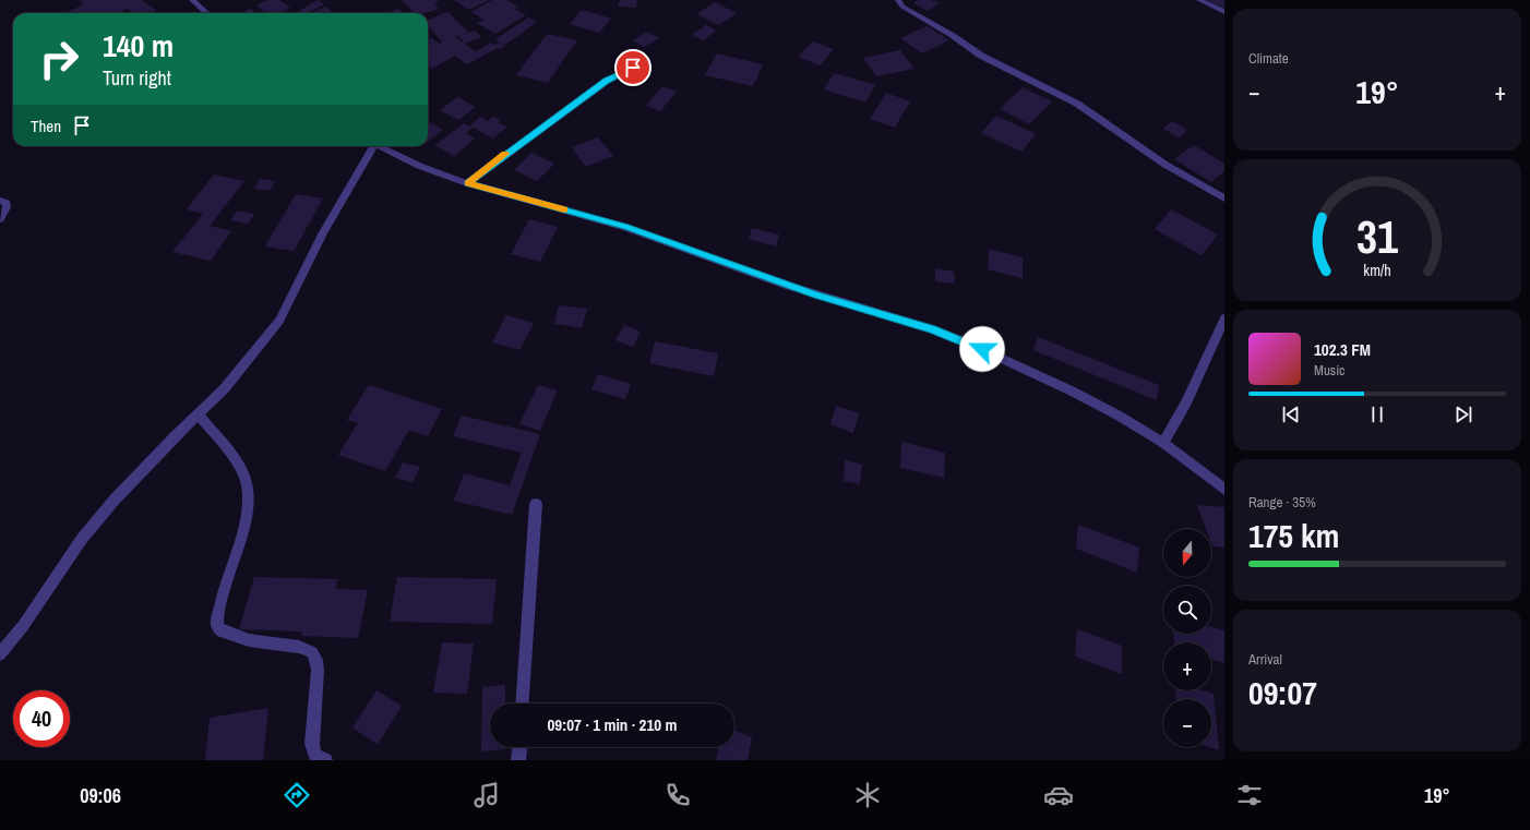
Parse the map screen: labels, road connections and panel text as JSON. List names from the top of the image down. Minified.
{"north":"bottom","page":{"tile":["Climate",["Range · 35%","175 km"],["Arrival","09:07"]],"turn":["140 m","Turn right"],"heat":["−","19°","+"],"then":"Then","song":["102.3 FM","Music"],"map_buttons":["+","−"],"limit":"40","trip":"09:07 · 1 min · 210 m","tabs":["09:06","19°"],"gauge":["31","km/h"]}}
